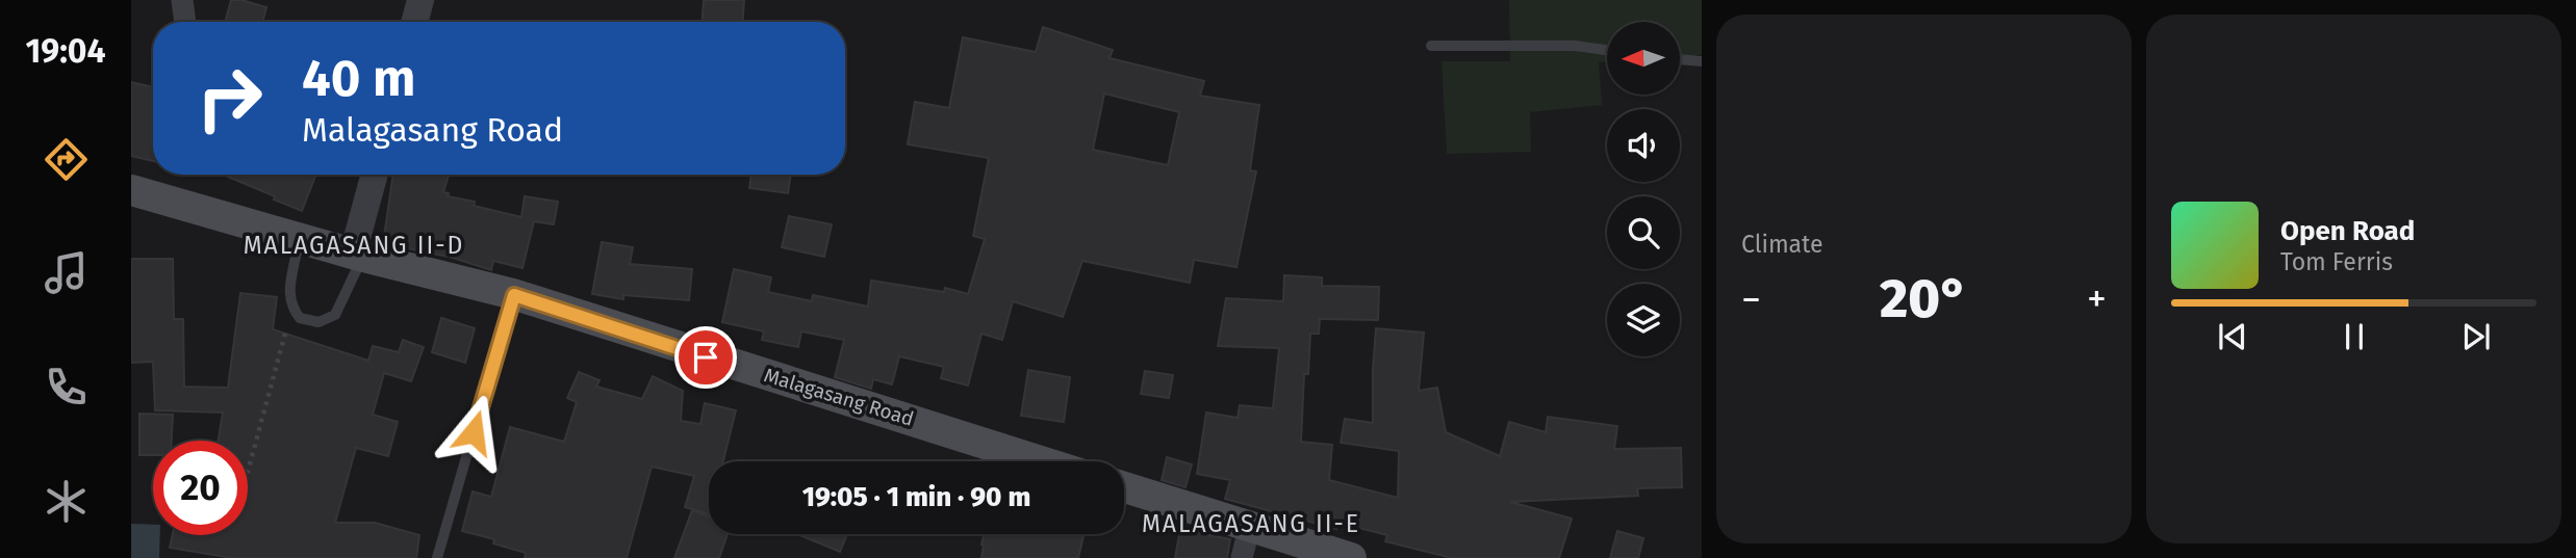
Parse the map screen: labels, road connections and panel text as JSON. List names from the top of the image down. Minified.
{"streets":{"main road":["Malagasang Road"]},"districts":["MALAGASANG II-D","MALAGASANG II-E"],"north":"left","page":{"tabs":"19:04","tile":"Climate","turn":["40 m","Malagasang Road"],"song":["Open Road","Tom Ferris"],"heat":["−","20°","+"],"limit":"20","trip":"19:05 · 1 min · 90 m"}}
